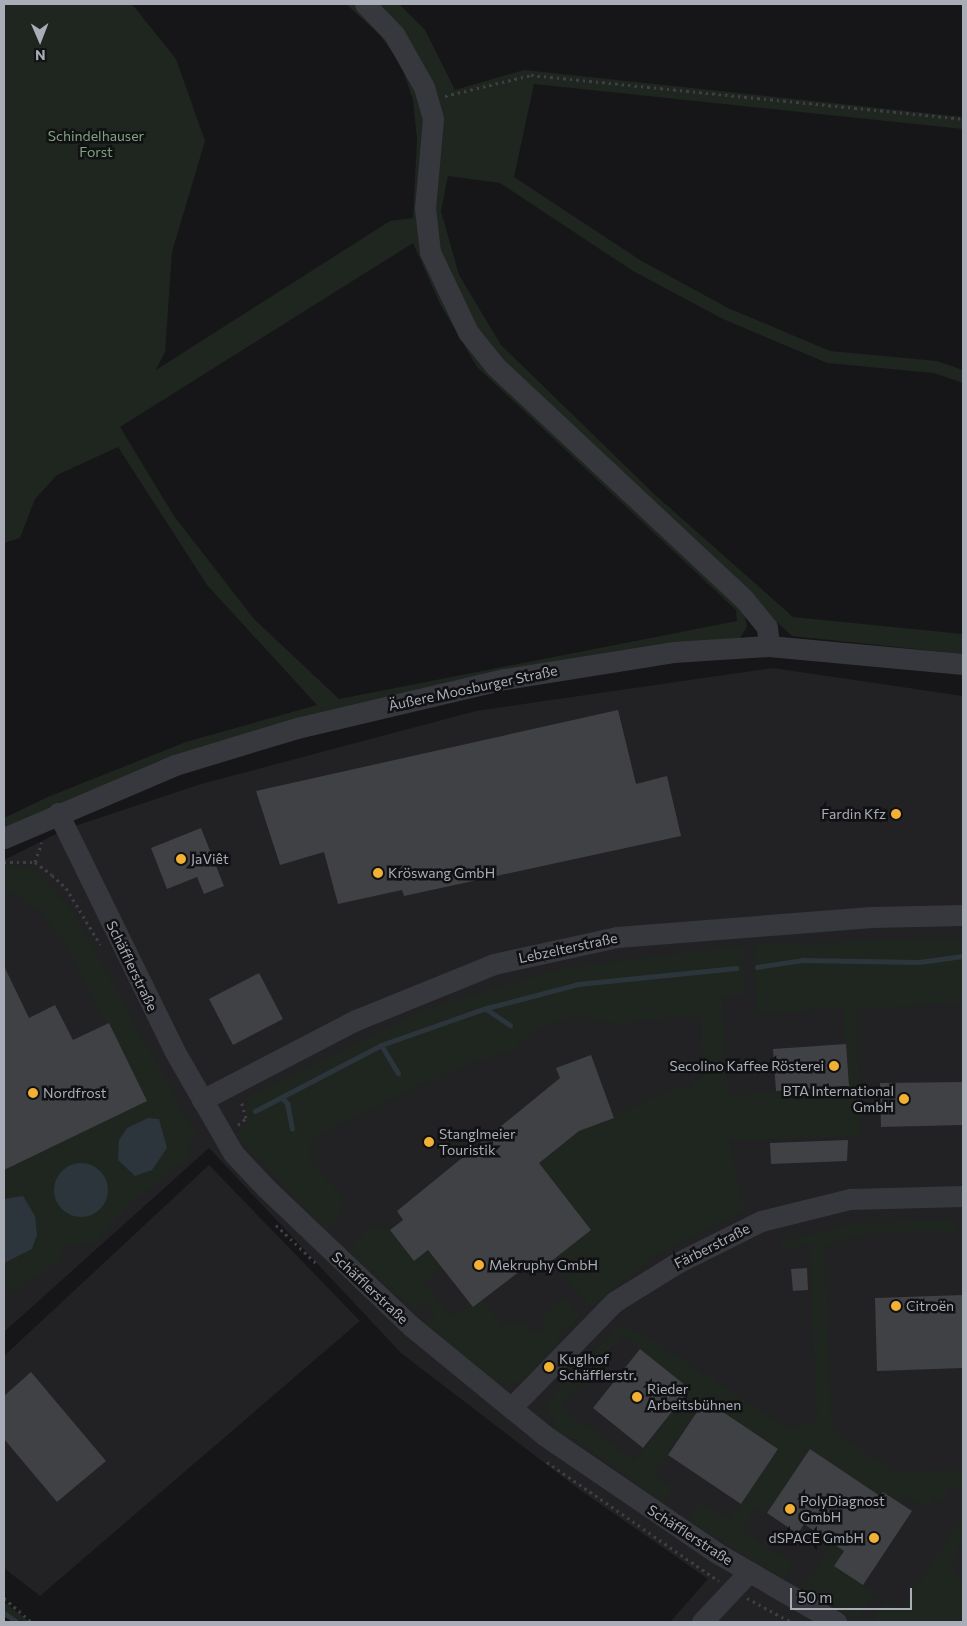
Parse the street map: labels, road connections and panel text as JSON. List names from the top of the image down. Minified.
{"streets":{"street":["Äußere Moosburger Straße","Lebzelterstraße","Schäfflerstraße","Färberstraße"]},"crossings":[["Äußere Moosburger Straße","Schäfflerstraße"],["Lebzelterstraße","Schäfflerstraße"],["Schäfflerstraße","Färberstraße"]],"parks":["Schindelhauser Forst"],"places":["Fardin Kfz","JaViêt","Kröswang GmbH","Secolino Kaffee Rösterei","Nordfrost","BTA International GmbH","Stanglmeier Touristik","Mekruphy GmbH","Citroën","Kuglhof Schäfflerstr.","Rieder Arbeitsbühnen","PolyDiagnost GmbH","dSPACE GmbH"],"scale_bar":"50 m","north":"bottom"}
